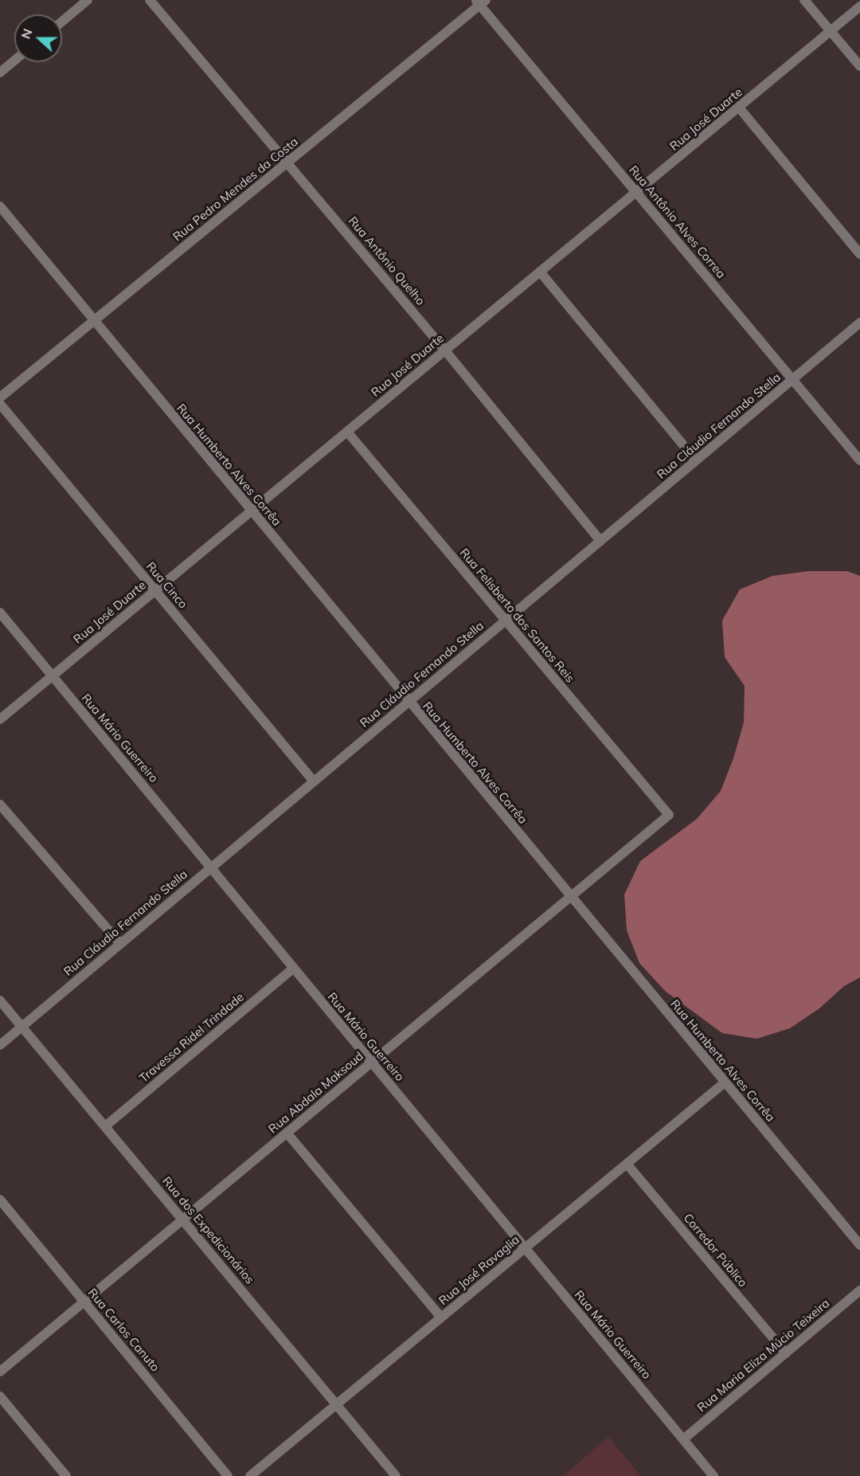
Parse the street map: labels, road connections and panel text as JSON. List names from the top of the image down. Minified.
{"streets":{"street":["Rua José Duarte","Rua Pedro Mendes da Costa","Rua Antônio Alves Correa","Rua Antônio Quelho","Rua Cláudio Fernando Stella","Rua Humberto Alves Corrêa","Rua Cinco","Rua Felisberto dos Santos Reis","Rua Mário Guerreiro","Travessa Ridel Trindade","Rua Abdala Maksoud","Rua dos Expedicionários","Corredor Público","Rua José Ravaglia","Rua Carlos Canuto","Rua Maria Eliza Múcio Teixeira"]},"crossings":[["Rua José Duarte","Rua Antônio Alves Correa"],["Rua José Duarte","Rua Antônio Quelho"],["Rua José Duarte","Rua Humberto Alves Corrêa"],["Rua José Duarte","Rua Cinco"],["Rua José Duarte","Rua Felisberto dos Santos Reis"],["Rua José Duarte","Rua Mário Guerreiro"],["Rua Pedro Mendes da Costa","Rua Antônio Alves Correa"],["Rua Pedro Mendes da Costa","Rua Antônio Quelho"],["Rua Pedro Mendes da Costa","Rua Humberto Alves Corrêa"],["Rua Antônio Alves Correa","Rua Cláudio Fernando Stella"],["Rua Antônio Quelho","Rua Cláudio Fernando Stella"],["Rua Cláudio Fernando Stella","Rua Humberto Alves Corrêa"],["Rua Cláudio Fernando Stella","Rua Cinco"],["Rua Cláudio Fernando Stella","Rua Felisberto dos Santos Reis"],["Rua Cláudio Fernando Stella","Rua Mário Guerreiro"],["Rua Cláudio Fernando Stella","Rua dos Expedicionários"],["Rua Humberto Alves Corrêa","Rua Abdala Maksoud"],["Rua Humberto Alves Corrêa","Rua José Ravaglia"],["Rua Felisberto dos Santos Reis","Rua Abdala Maksoud"],["Rua Mário Guerreiro","Travessa Ridel Trindade"],["Rua Mário Guerreiro","Rua Abdala Maksoud"],["Rua Mário Guerreiro","Rua José Ravaglia"],["Rua Mário Guerreiro","Rua Maria Eliza Múcio Teixeira"],["Travessa Ridel Trindade","Rua dos Expedicionários"],["Rua Abdala Maksoud","Rua dos Expedicionários"],["Rua Abdala Maksoud","Rua Carlos Canuto"],["Rua dos Expedicionários","Rua José Ravaglia"],["Corredor Público","Rua José Ravaglia"],["Corredor Público","Rua Maria Eliza Múcio Teixeira"]],"north":"left"}
